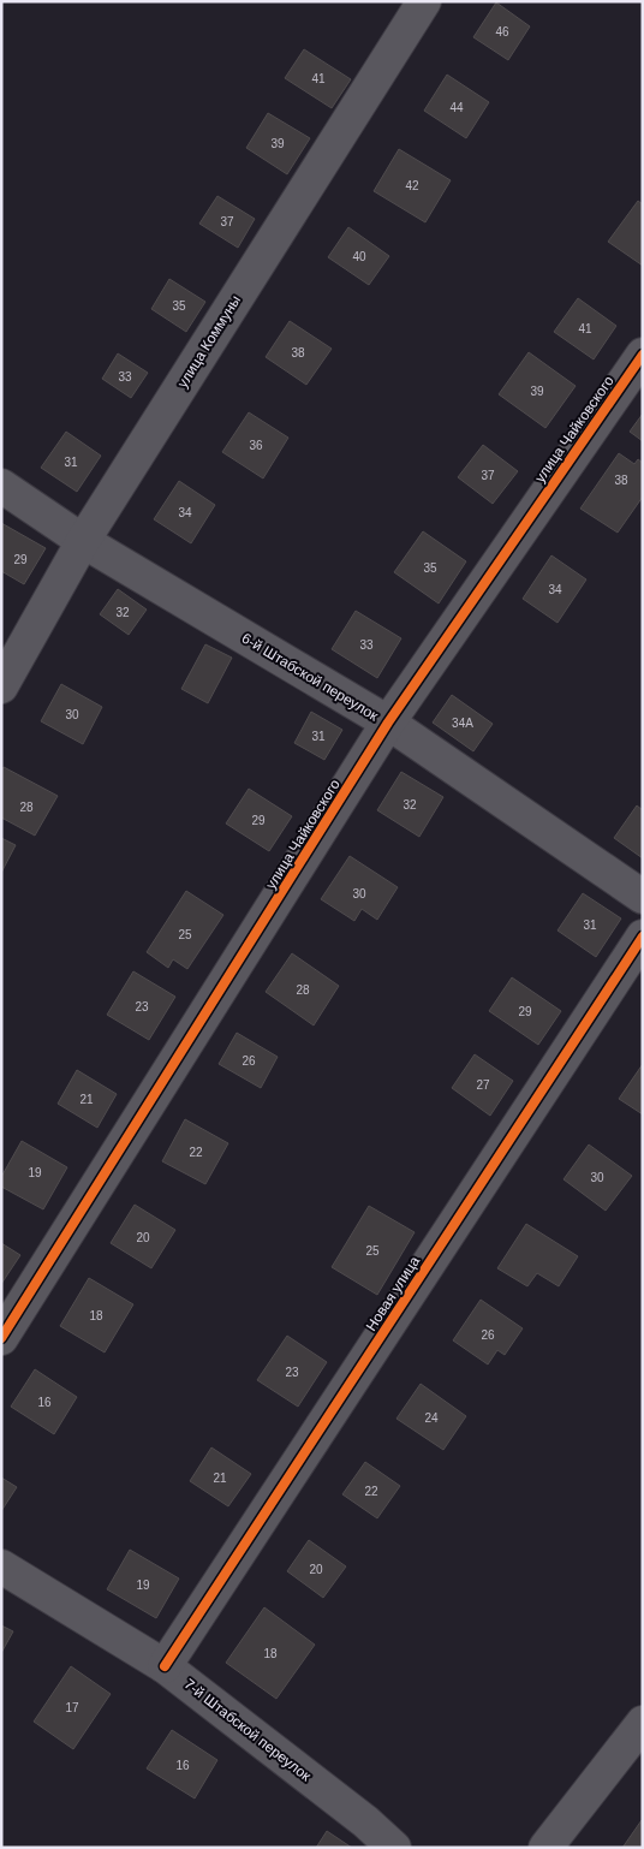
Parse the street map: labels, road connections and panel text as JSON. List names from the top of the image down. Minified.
{"streets":{"street":["улица Коммуны","улица Чайковского","6-й Штабской переулок","Новая улица","7-й Штабской переулок"]},"crossings":[["улица Коммуны","6-й Штабской переулок"],["улица Чайковского","6-й Штабской переулок"],["Новая улица","7-й Штабской переулок"]],"house_numbers":["46","41","44","39","42","37","40","35","41","38","33","39","36","31","37","38","34","29","35","34","32","33","30","34А","31","32","28","29","30","31","25","28","23","29","26","27","21","22","19","30","20","25","18","26","23","16","24","21","22","20","19","18","17","16"]}
